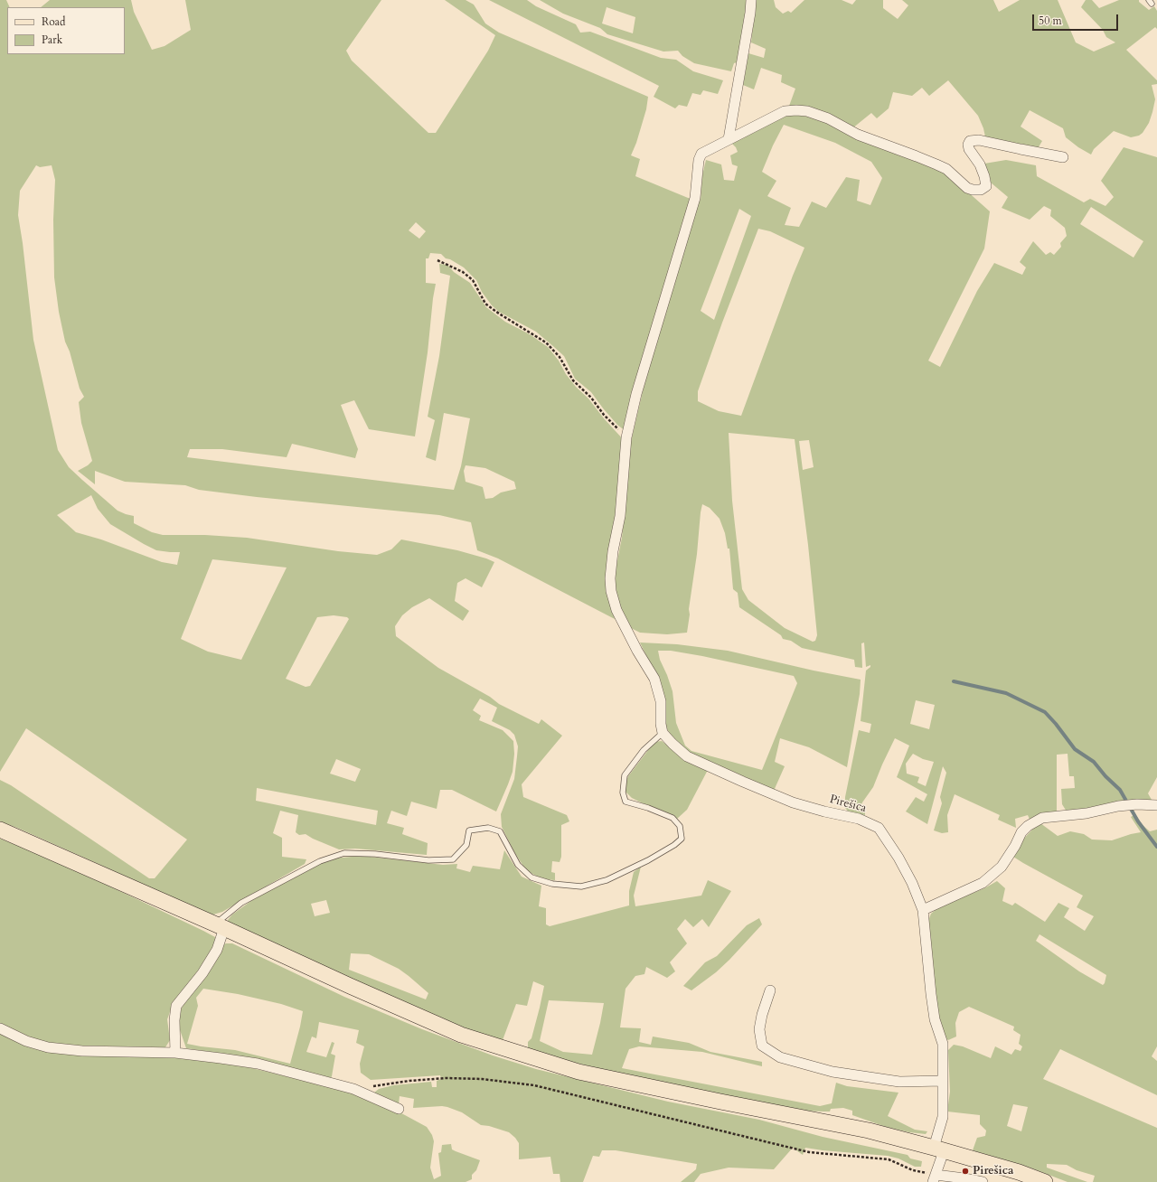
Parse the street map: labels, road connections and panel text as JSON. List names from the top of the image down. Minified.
{"streets":{"street":["Pirešica"]},"places":["Pirešica"],"legend":["Road","Park"],"scale_bar":"50 m"}
